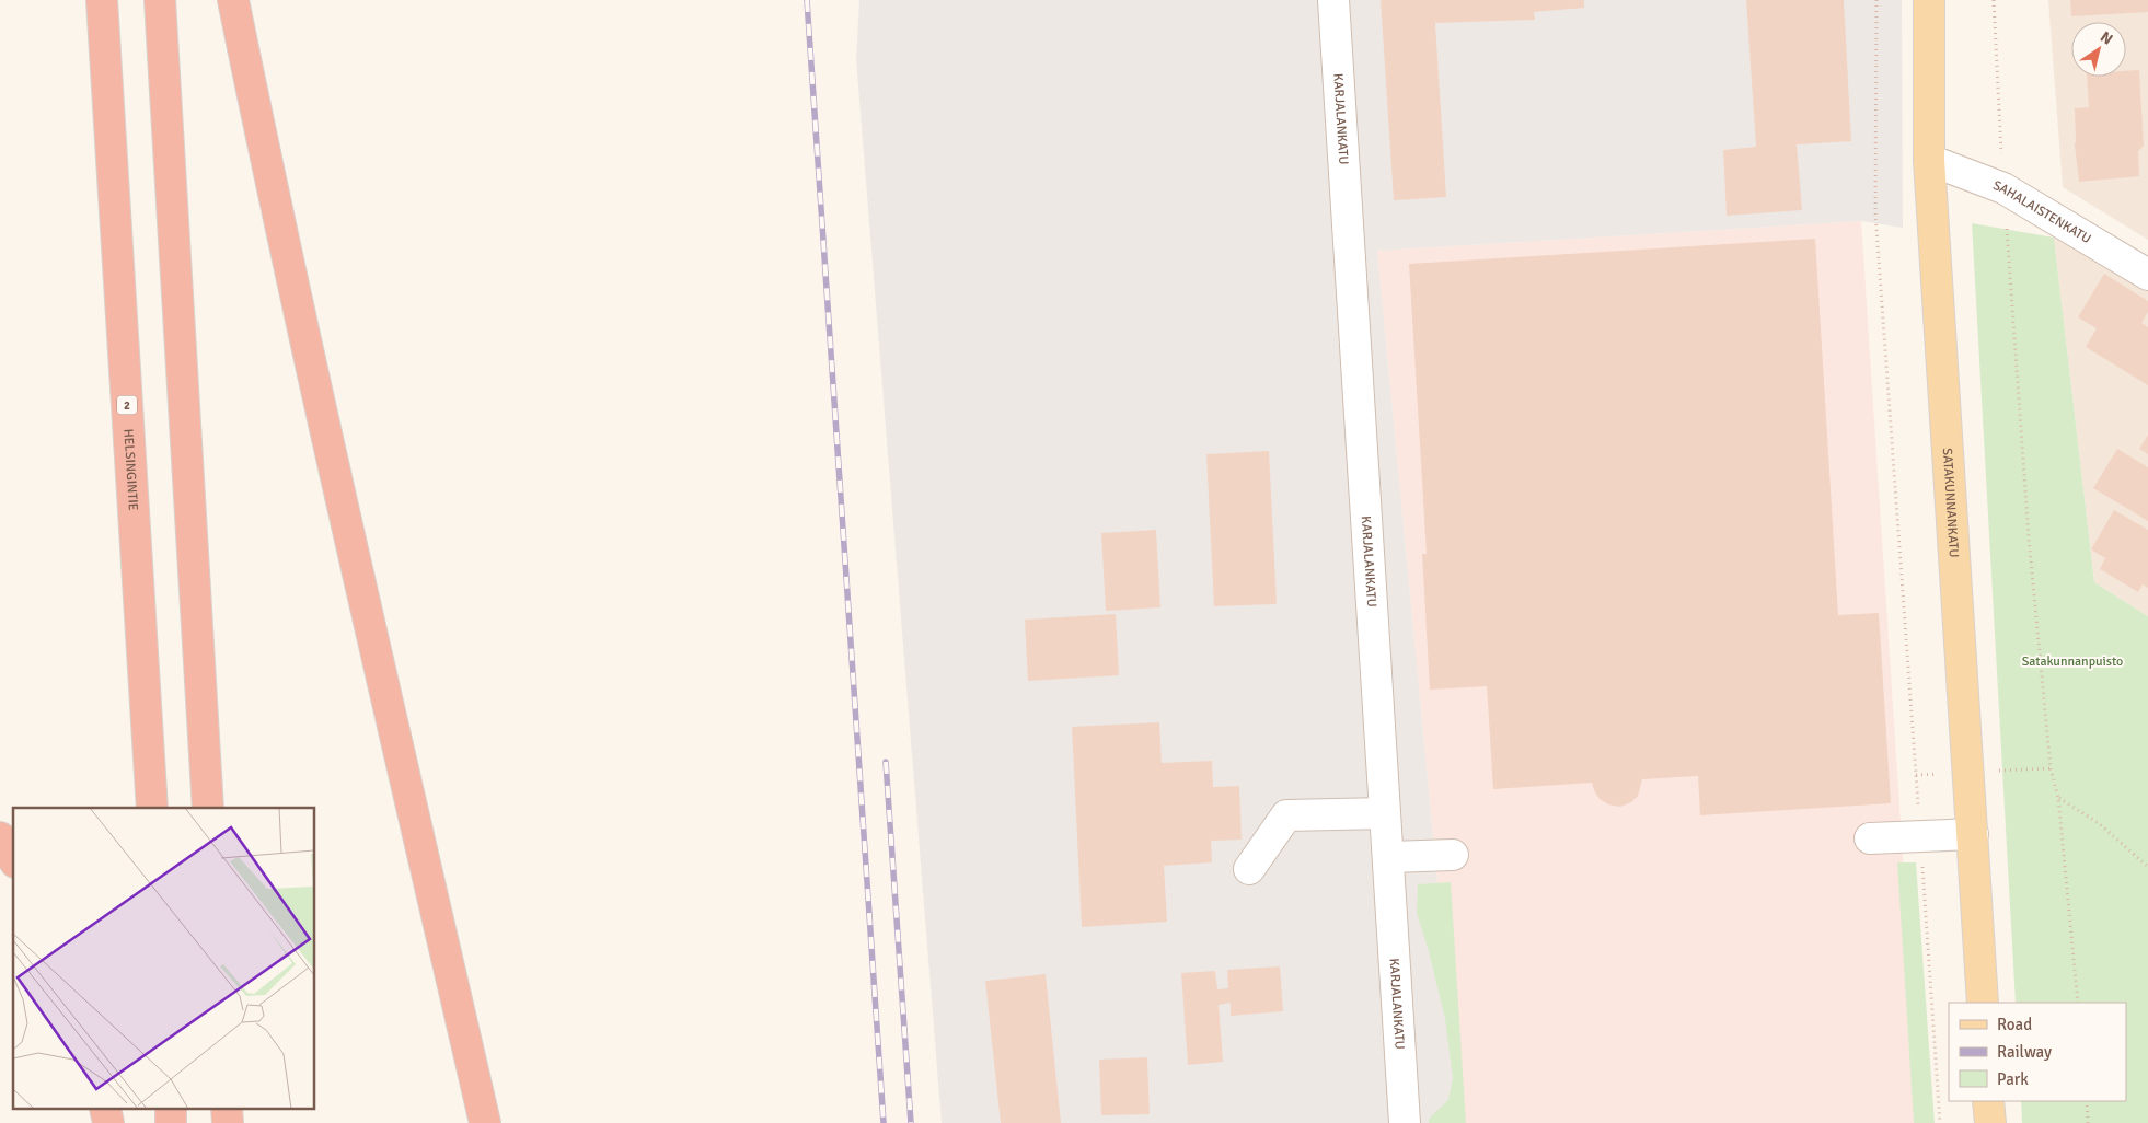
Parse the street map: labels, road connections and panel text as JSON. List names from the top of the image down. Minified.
{"streets":{"highway":["2","HELSINGINTIE"],"main road":["SATAKUNNANKATU"],"street":["KARJALANKATU","SAHALAISTENKATU"]},"crossings":[["SAHALAISTENKATU","SATAKUNNANKATU"]],"parks":["Satakunnanpuisto"],"legend":["Road","Railway","Park"],"north":"top right"}
